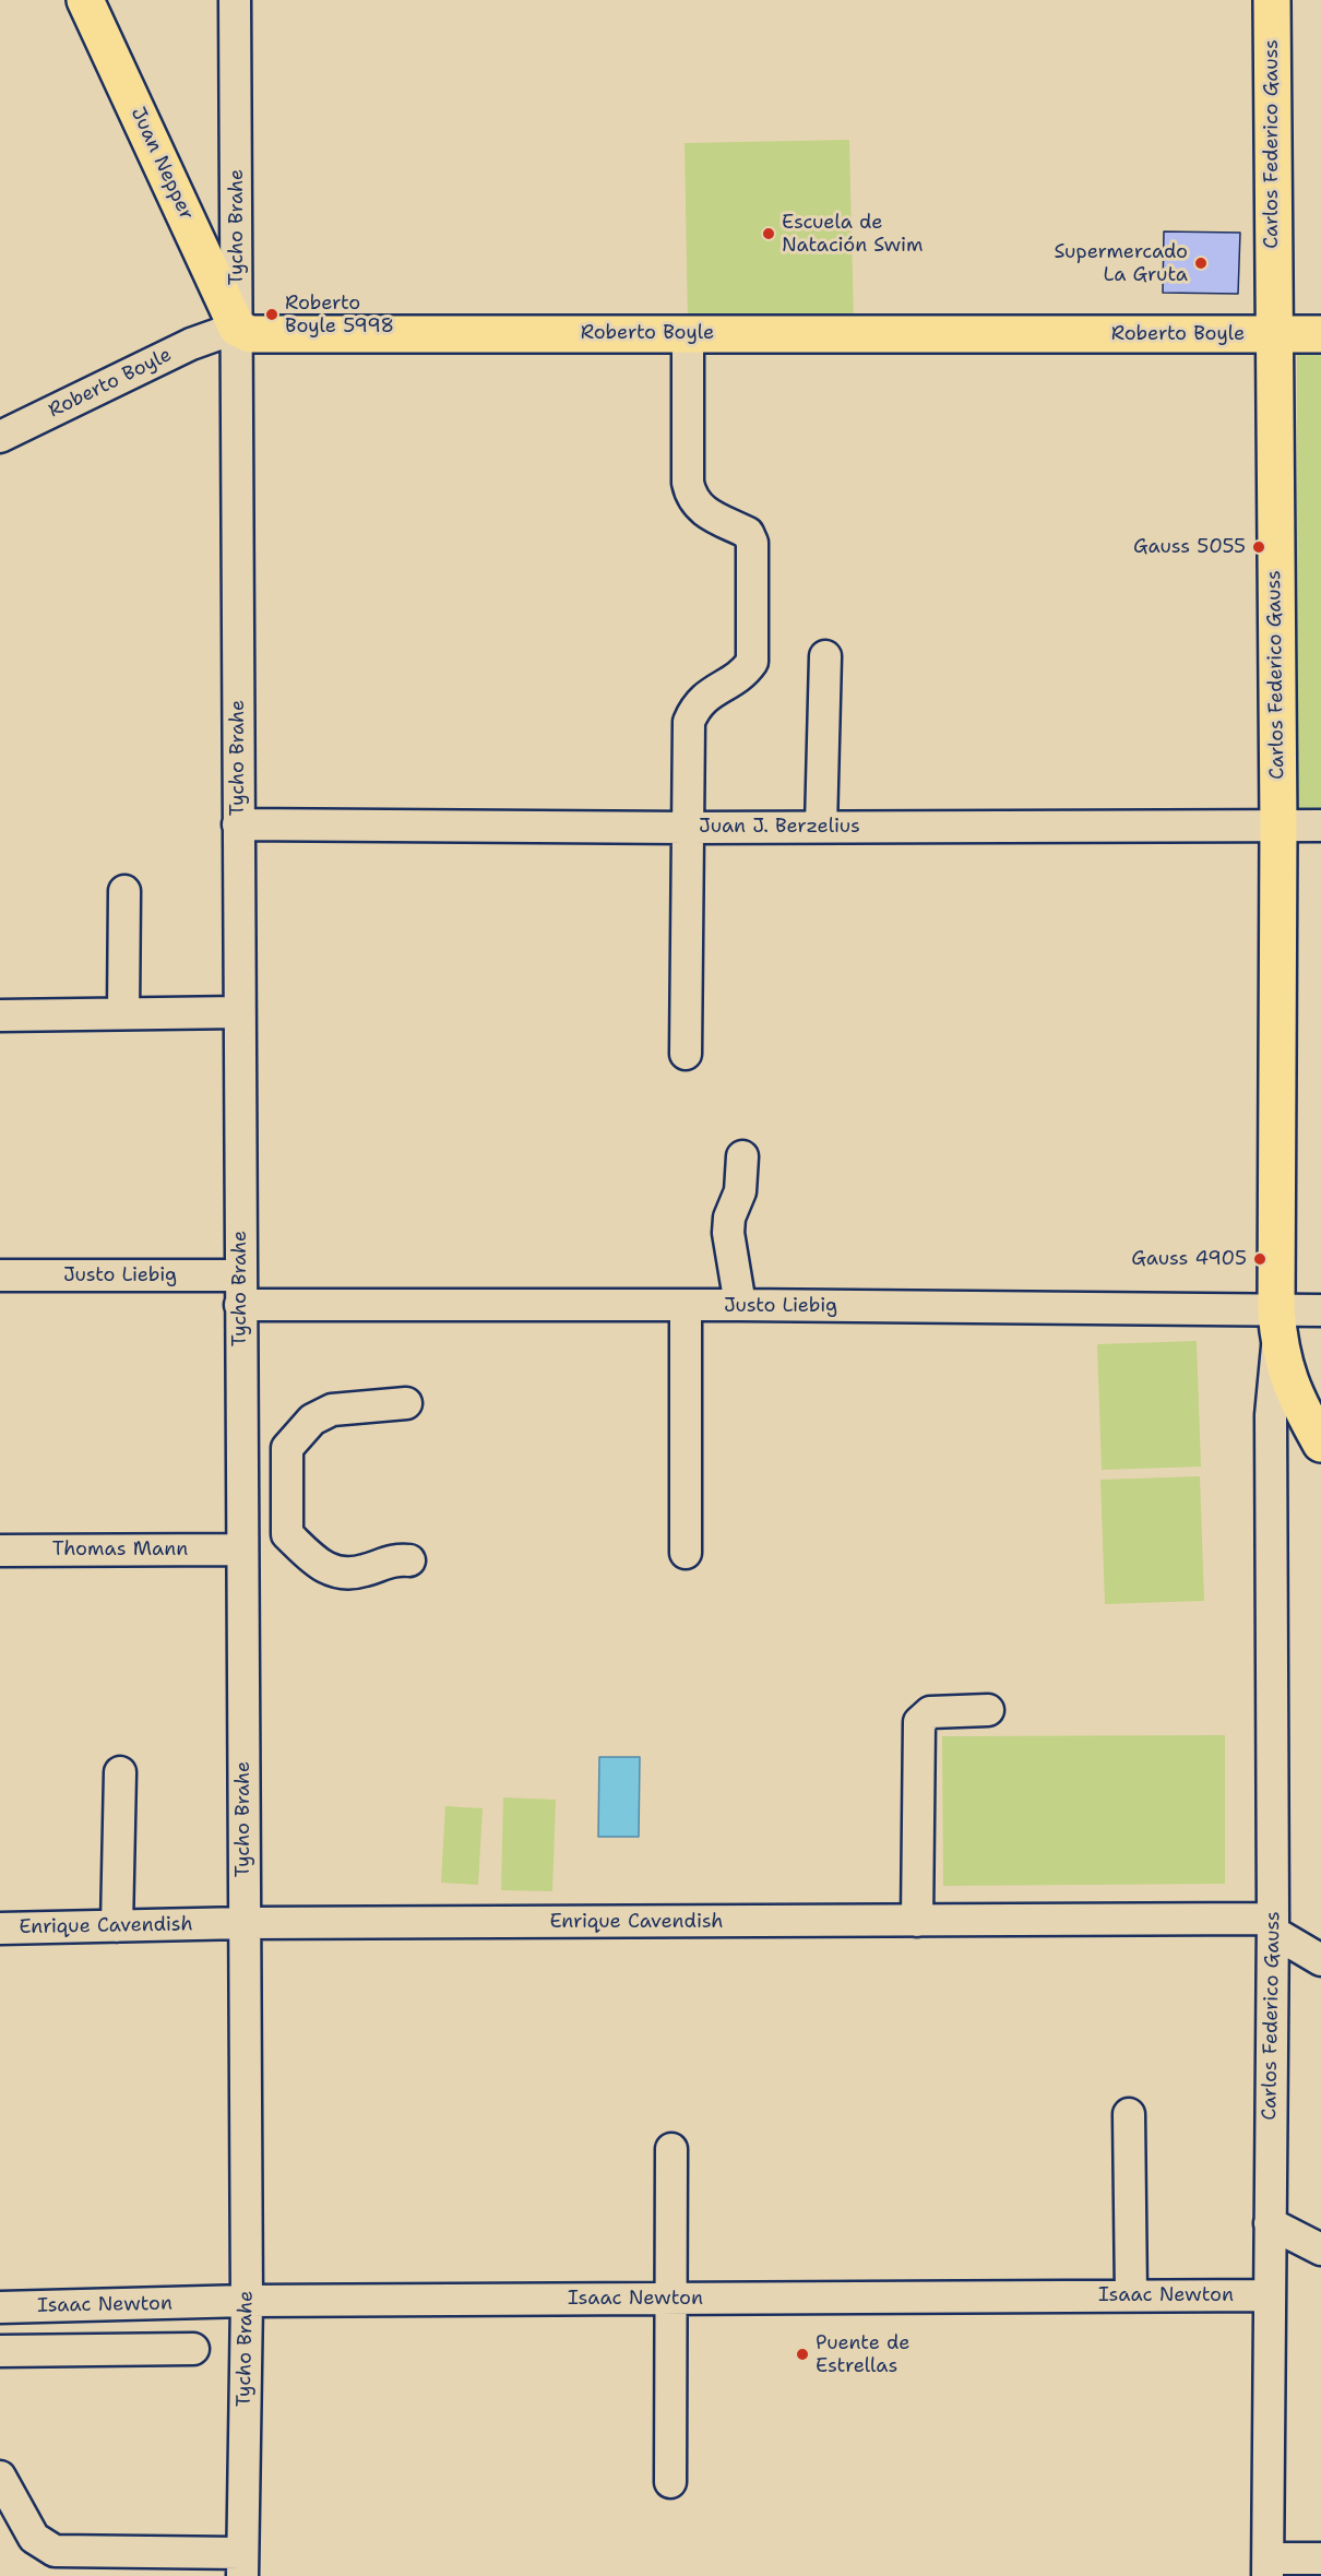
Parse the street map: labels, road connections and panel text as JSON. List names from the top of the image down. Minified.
{"streets":{"main road":["Carlos Federico Gauss","Juan Nepper","Roberto Boyle"],"street":["Tycho Brahe","Juan J. Berzelius","Justo Liebig","Thomas Mann","Enrique Cavendish","Isaac Newton"]},"crossings":[["Carlos Federico Gauss","Roberto Boyle"],["Carlos Federico Gauss","Juan J. Berzelius"],["Carlos Federico Gauss","Justo Liebig"],["Carlos Federico Gauss","Enrique Cavendish"],["Carlos Federico Gauss","Isaac Newton"],["Juan Nepper","Tycho Brahe"],["Juan Nepper","Roberto Boyle"],["Tycho Brahe","Roberto Boyle"],["Tycho Brahe","Juan J. Berzelius"],["Tycho Brahe","Justo Liebig"],["Tycho Brahe","Thomas Mann"],["Tycho Brahe","Enrique Cavendish"],["Tycho Brahe","Isaac Newton"]],"places":["Escuela de Natación Swim","Supermercado La Gruta","Roberto Boyle 5998","Gauss 5055","Gauss 4905","Puente de Estrellas"]}
